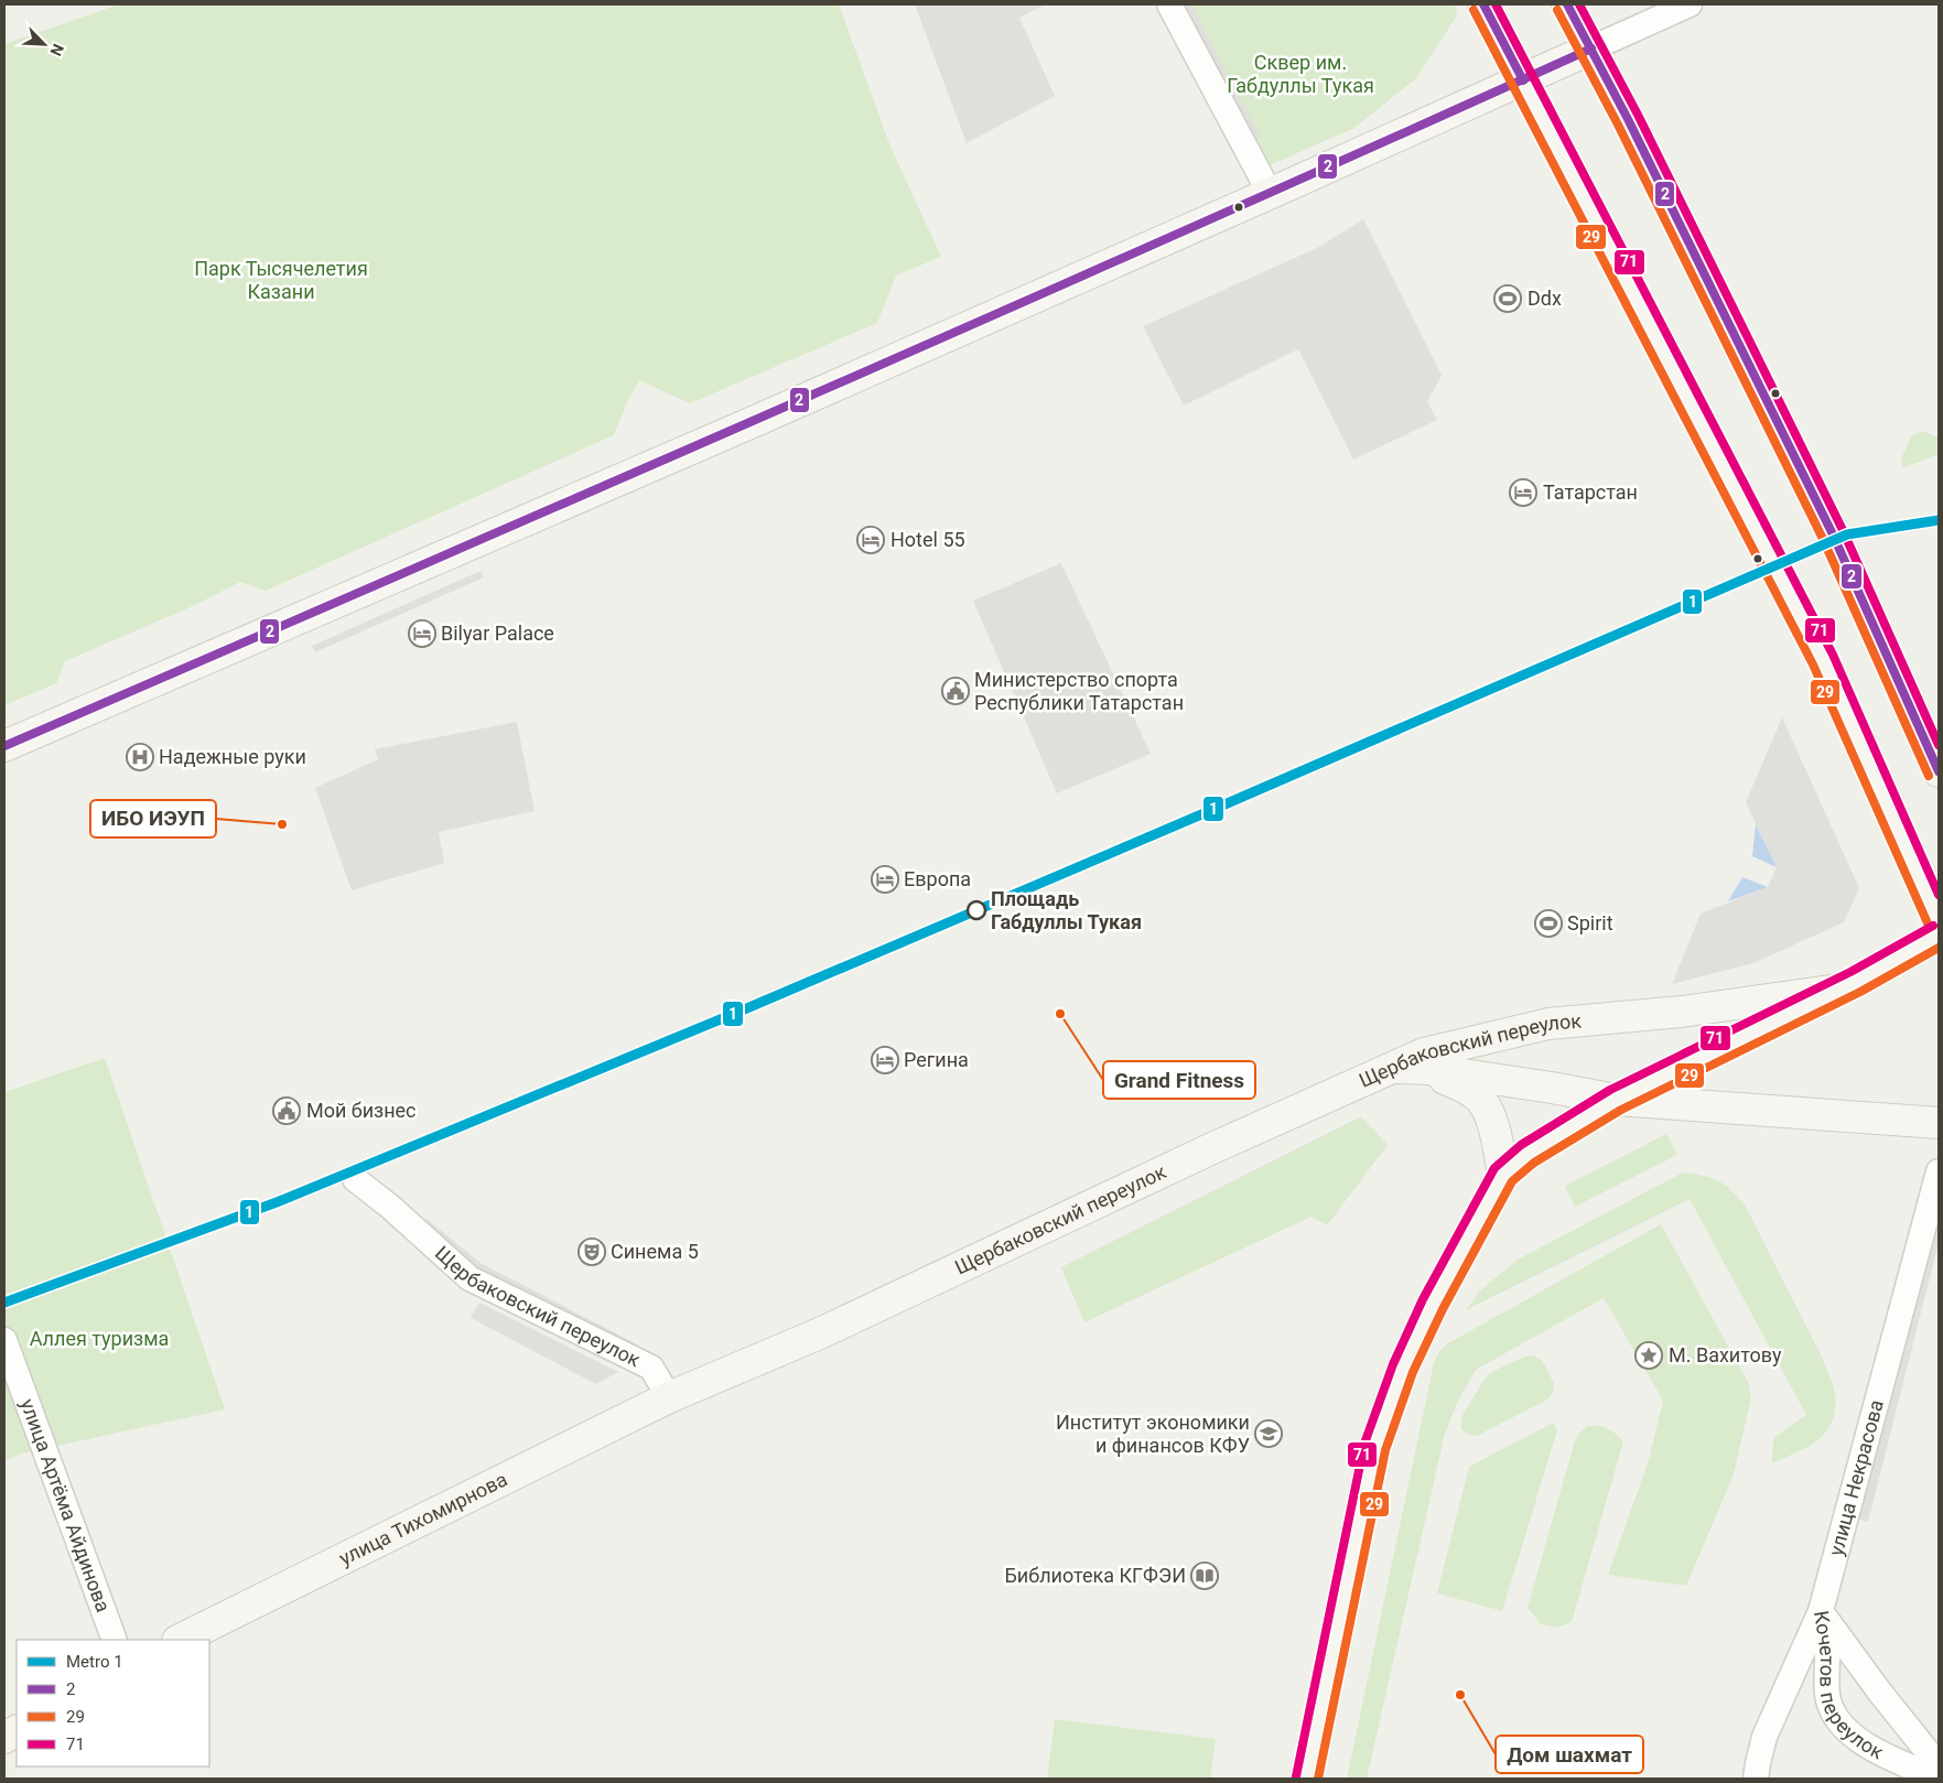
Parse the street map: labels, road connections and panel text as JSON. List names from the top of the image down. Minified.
{"streets":{"main road":["Щербаковский переулок","улица Тихомирнова"],"street":["улица Некрасова","улица Артёма Айдинова","Кочетов переулок"]},"crossings":[["Щербаковский переулок","улица Тихомирнова"],["улица Некрасова","Кочетов переулок"]],"parks":["Сквер им. Габдуллы Тукая","Парк Тысячелетия Казани","Аллея туризма"],"places":{"sports":["Ddx","Spirit"],"hotel":["Татарстан","Hotel 55","Bilyar Palace","Европа","Регина"],"public building":["Министерство спорта Республики Татарстан","Мой бизнес"],"hospital":["Надежные руки"],"other":["ИБО ИЭУП","Площадь Габдуллы Тукая","Grand Fitness","Дом шахмат"],"theatre":["Синема 5"],"place":["М. Вахитову"],"school or university":["Институт экономики и финансов КФУ"],"library":["Библиотека КГФЭИ"]},"lines":["transit line 2","transit line 71","transit line 29","metro line 1"],"legend":["Metro 1","2","29","71"],"north":"bottom right"}
